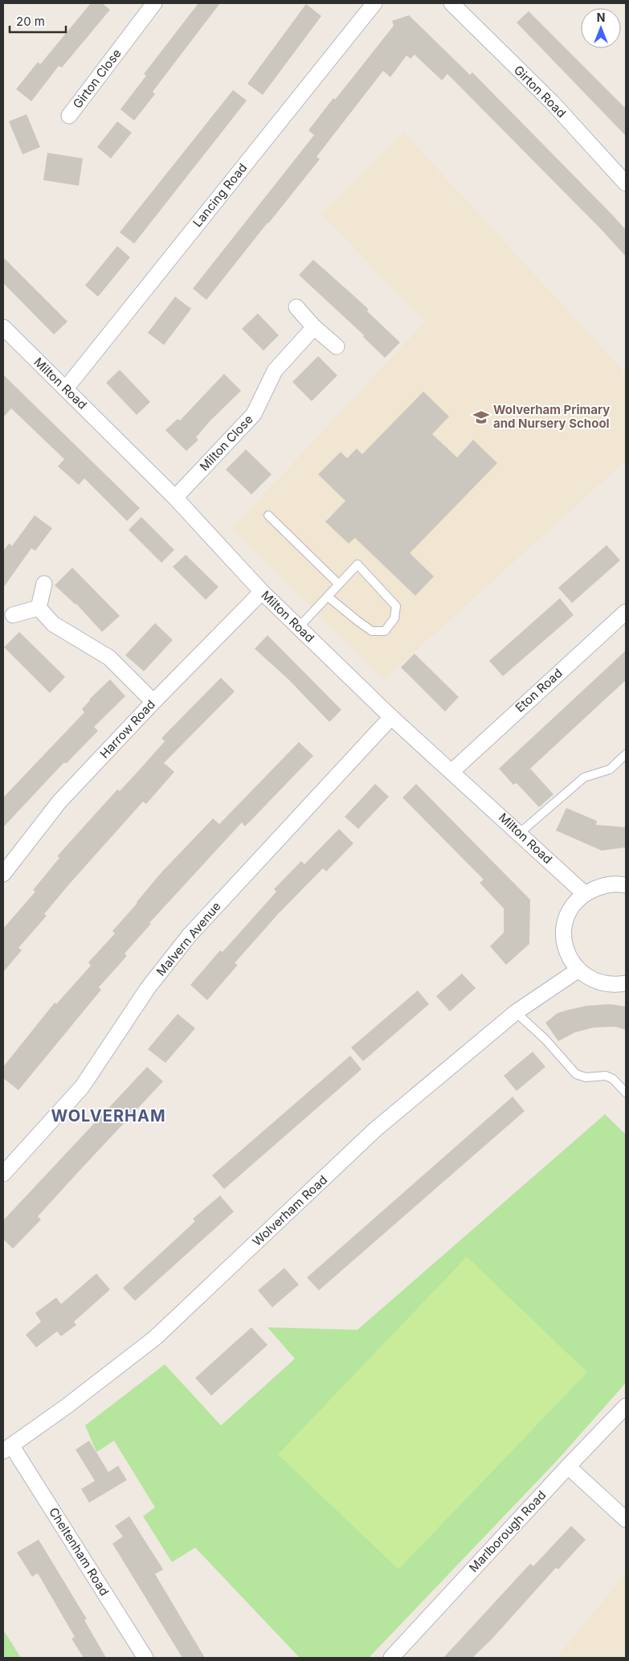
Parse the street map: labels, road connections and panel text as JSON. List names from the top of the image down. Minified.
{"streets":{"street":["Girton Close","Girton Road","Lancing Road","Milton Road","Milton Close","Eton Road","Harrow Road","Malvern Avenue","Wolverham Road","Marlborough Road","Cheltenham Road"]},"crossings":[["Lancing Road","Milton Road"],["Milton Road","Milton Close"],["Milton Road","Eton Road"],["Milton Road","Harrow Road"],["Milton Road","Malvern Avenue"],["Wolverham Road","Cheltenham Road"]],"districts":["WOLVERHAM"],"places":{"school or university":["Wolverham Primary and Nursery School"]},"scale_bar":"20 m","north":"top"}
